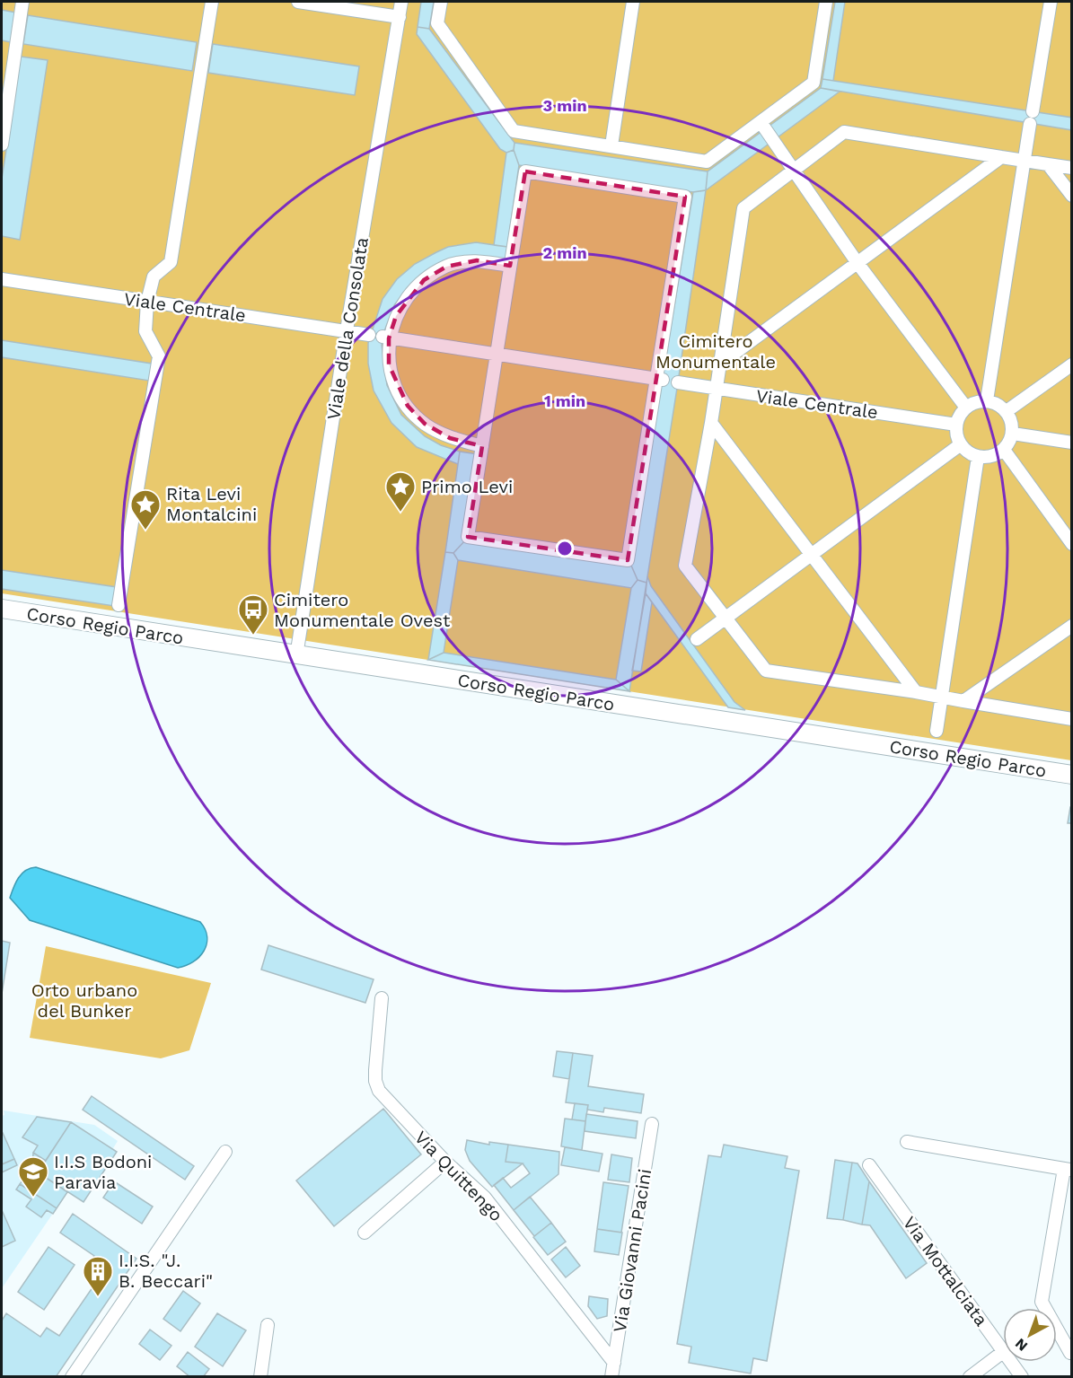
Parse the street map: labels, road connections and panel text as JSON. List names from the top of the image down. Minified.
{"streets":{"street":["Viale Centrale","Viale della Consolata","Corso Regio Parco","Via Quittengo","Via Giovanni Pacini","Via Mottalciata"]},"crossings":[["Viale Centrale","Viale della Consolata"],["Viale della Consolata","Corso Regio Parco"],["Via Quittengo","Via Giovanni Pacini"]],"parks":["Cimitero Monumentale","Orto urbano del Bunker"],"places":{"place":["Primo Levi","Rita Levi Montalcini"],"bus stop":["Cimitero Monumentale Ovest"],"school or university":["I.I.S Bodoni Paravia"],"building":["I.I.S. \"J. B. Beccari\""]},"north":"bottom left","rings":["3 min","2 min","1 min"]}
